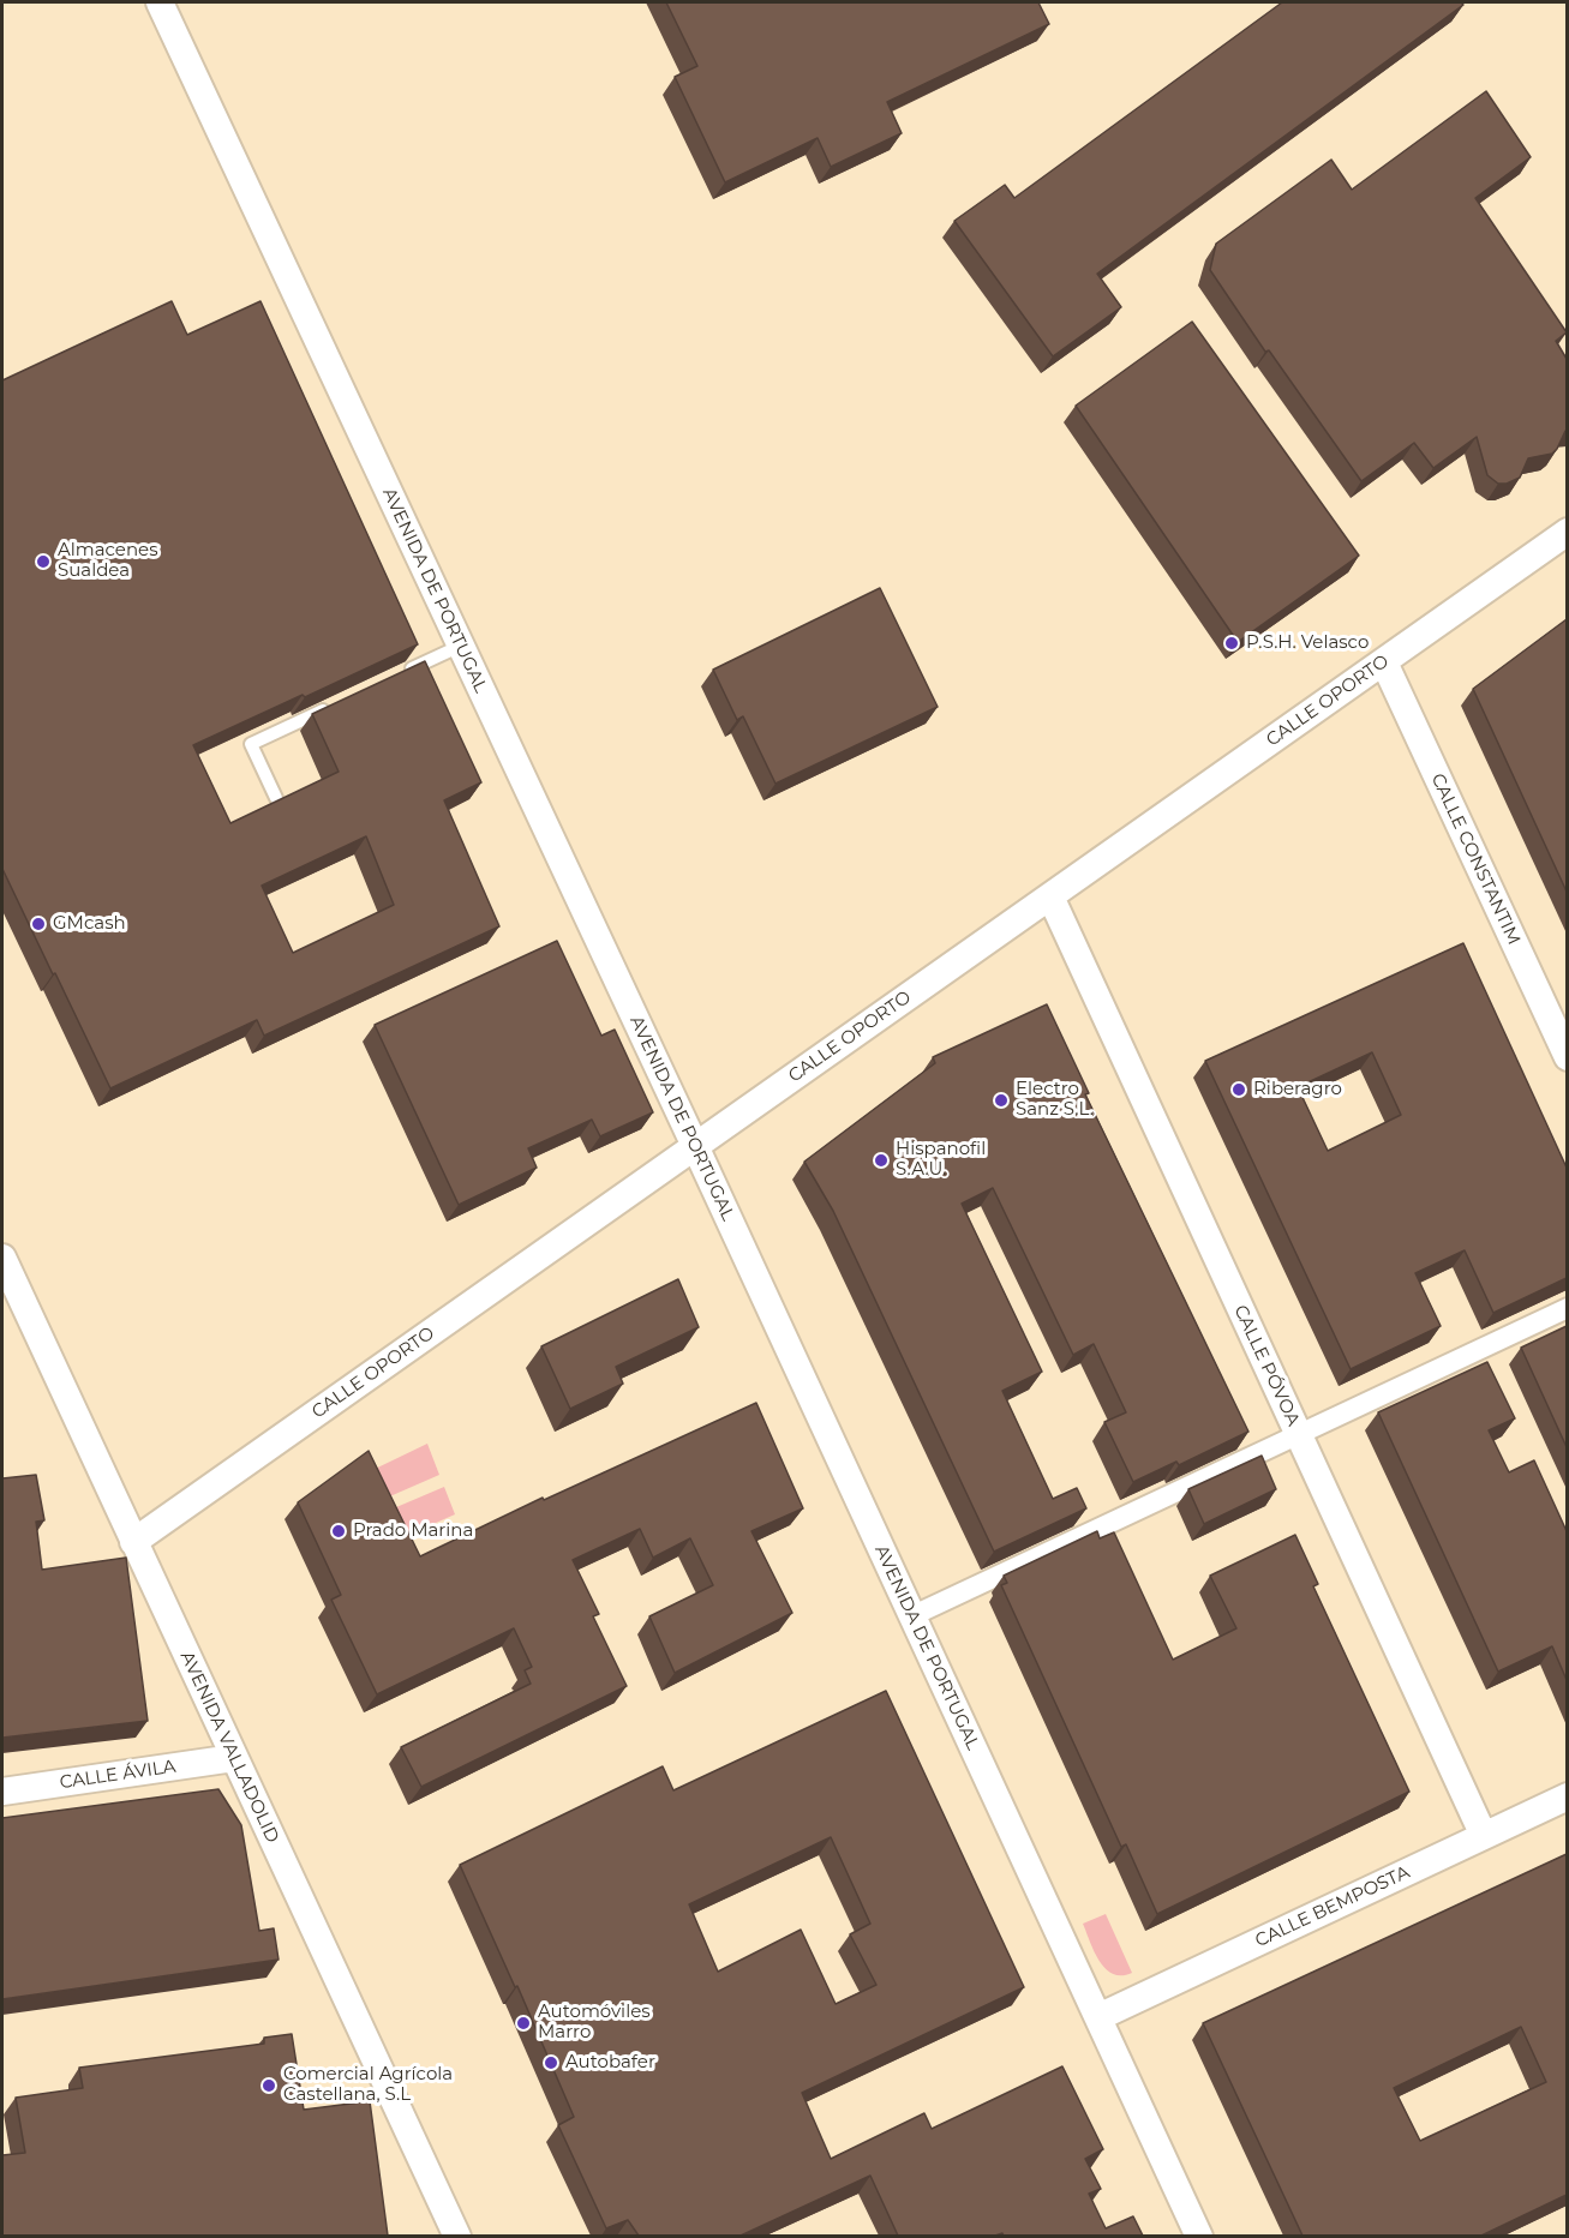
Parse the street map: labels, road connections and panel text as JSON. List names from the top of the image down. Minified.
{"streets":{"street":["AVENIDA DE PORTUGAL","CALLE OPORTO","CALLE CONSTANTIM","CALLE PÓVOA","AVENIDA VALLADOLID","CALLE ÁVILA","CALLE BEMPOSTA"]},"crossings":[["AVENIDA DE PORTUGAL","CALLE OPORTO"],["AVENIDA DE PORTUGAL","CALLE BEMPOSTA"],["CALLE OPORTO","CALLE CONSTANTIM"],["CALLE OPORTO","CALLE PÓVOA"],["CALLE OPORTO","AVENIDA VALLADOLID"],["CALLE PÓVOA","CALLE BEMPOSTA"],["AVENIDA VALLADOLID","CALLE ÁVILA"]],"places":["Almacenes Sualdea","P.S.H. Velasco","GMcash","Riberagro","Electro Sanz S.L.","Hispanofil S.A.U.","Prado Marina","Automóviles Marro","Autobafer","Comercial Agrícola Castellana, S.L"]}
